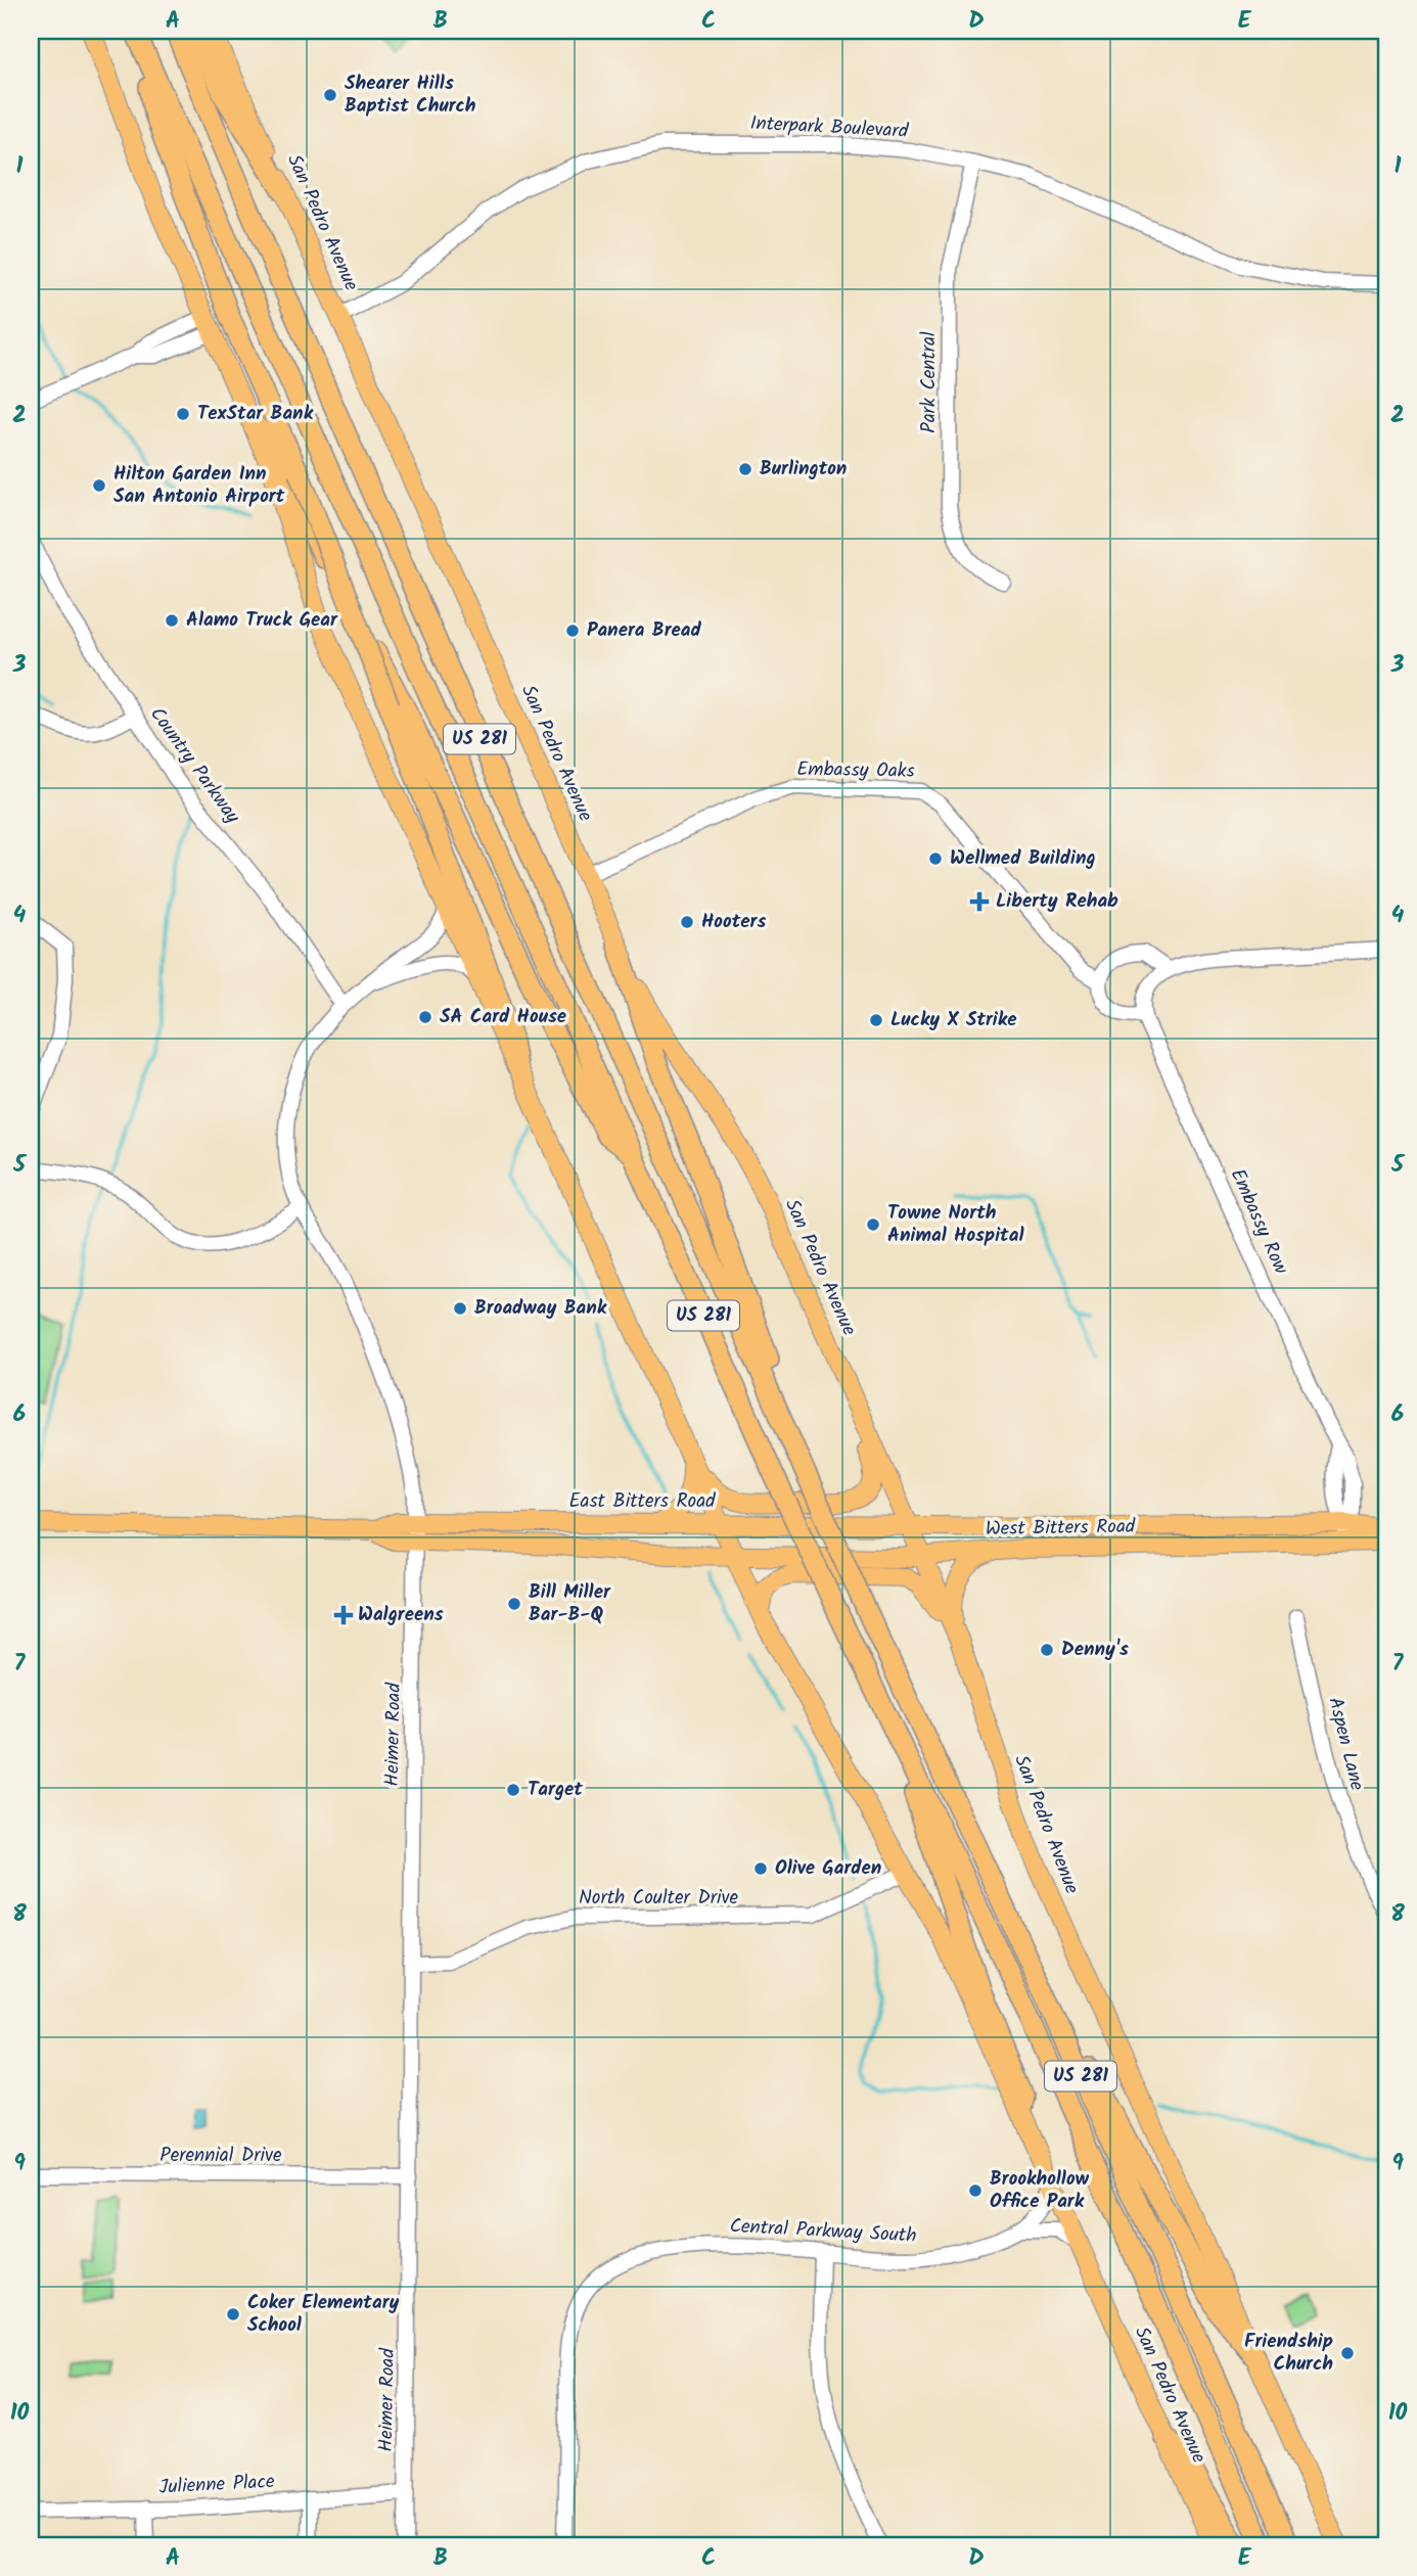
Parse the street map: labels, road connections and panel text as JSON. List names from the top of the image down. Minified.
{"streets":{"highway":["US 281"],"main road":["San Pedro Avenue","East Bitters Road","West Bitters Road"],"street":["Interpark Boulevard","Park Central","Country Parkway","Embassy Oaks","Embassy Row","Heimer Road","Aspen Lane","North Coulter Drive","Perennial Drive","Central Parkway South","Julienne Place"]},"crossings":[["Interpark Boulevard","San Pedro Avenue"],["Interpark Boulevard","Park Central"],["San Pedro Avenue","Embassy Oaks"],["San Pedro Avenue","East Bitters Road"],["San Pedro Avenue","West Bitters Road"],["San Pedro Avenue","Heimer Road"],["San Pedro Avenue","North Coulter Drive"],["San Pedro Avenue","Central Parkway South"],["Country Parkway","Heimer Road"],["Embassy Oaks","Embassy Row"],["Embassy Row","West Bitters Road"],["East Bitters Road","West Bitters Road"],["East Bitters Road","Heimer Road"],["Heimer Road","North Coulter Drive"],["Heimer Road","Perennial Drive"],["Heimer Road","Julienne Place"]],"places":{"other":["Shearer Hills Baptist Church","TexStar Bank","Burlington","Hilton Garden Inn San Antonio Airport","Alamo Truck Gear","Panera Bread","Wellmed Building","Hooters","SA Card House","Lucky X Strike","Towne North Animal Hospital","Broadway Bank","Bill Miller Bar-B-Q","Denny's","Target","Olive Garden","Brookhollow Office Park","Coker Elementary School","Friendship Church"],"health":["Liberty Rehab","Walgreens"]},"grid":{"columns":["A","B","C","D","E"],"rows":["1","2","3","4","5","6","7","8","9","10"]}}
